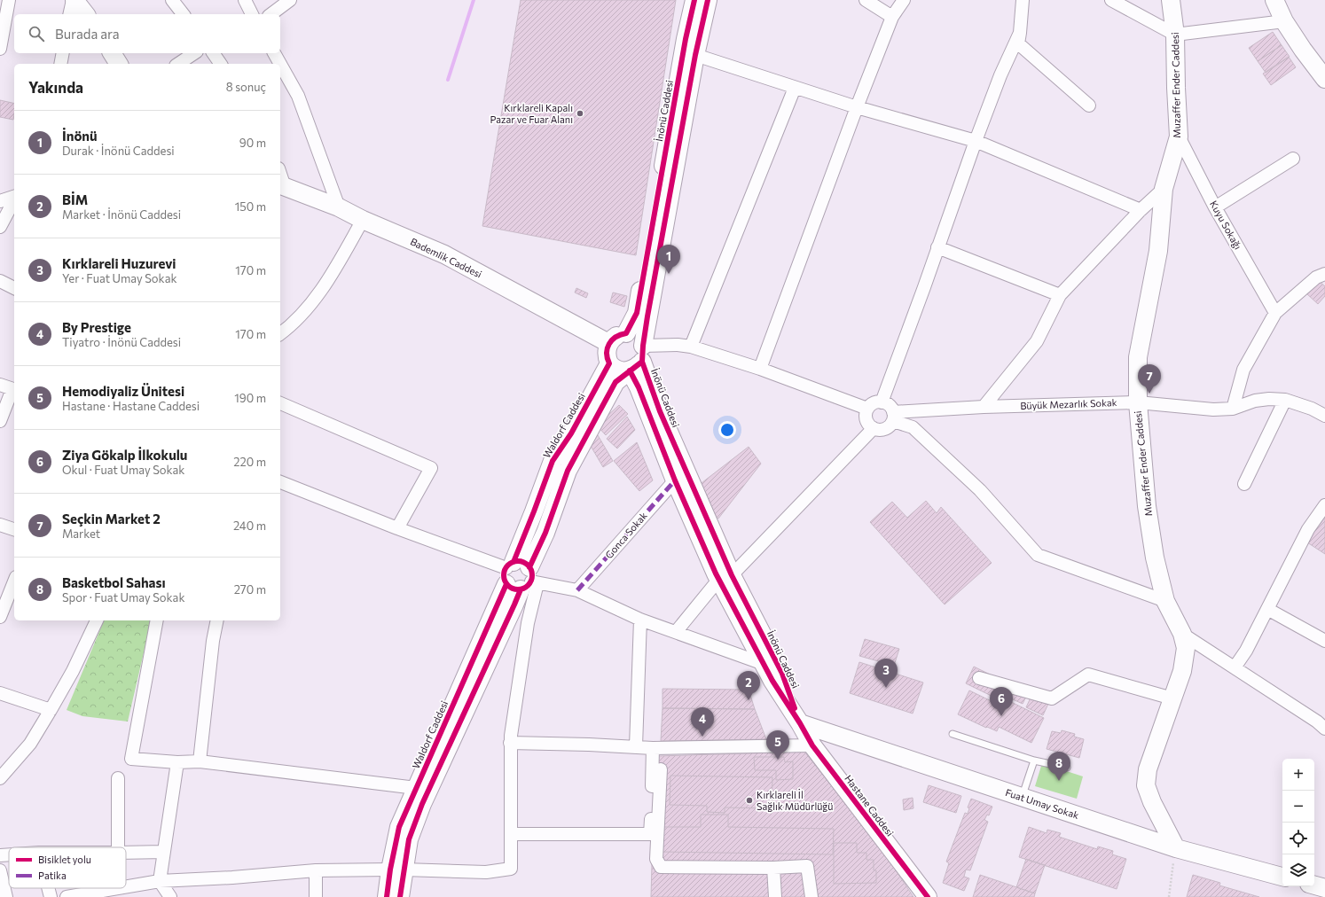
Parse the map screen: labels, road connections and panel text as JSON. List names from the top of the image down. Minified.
{"streets":{"main road":["Muzaffer Ender Caddesi","İnönü Caddesi","Bademlik Caddesi","Waldorf Caddesi","Fuat Umay Sokak","Hastane Caddesi"],"street":["Kuyu Sokağı","Büyük Mezarlık Sokak","Gonca Sokak"]},"crossings":[["Muzaffer Ender Caddesi","Kuyu Sokağı"],["Muzaffer Ender Caddesi","Büyük Mezarlık Sokak"],["Muzaffer Ender Caddesi","Fuat Umay Sokak"],["İnönü Caddesi","Bademlik Caddesi"],["İnönü Caddesi","Waldorf Caddesi"],["İnönü Caddesi","Gonca Sokak"],["İnönü Caddesi","Fuat Umay Sokak"],["İnönü Caddesi","Hastane Caddesi"],["Bademlik Caddesi","Waldorf Caddesi"],["Fuat Umay Sokak","Hastane Caddesi"]],"places":["Kırklareli Kapalı Pazar ve Fuar Alanı","Kırklareli İl Sağlık Müdürlüğü"],"legend":["Bisiklet yolu","Patika"],"page":{"search":"Burada ara","heading":["Yakında","8 sonuç"],"list":[{"mark":"1","name":"İnönü","note":"Durak · İnönü Caddesi","value":"90 m"},{"mark":"2","name":"BİM","note":"Market · İnönü Caddesi","value":"150 m"},{"mark":"3","name":"Kırklareli Huzurevi","note":"Yer · Fuat Umay Sokak","value":"170 m"},{"mark":"4","name":"By Prestige","note":"Tiyatro · İnönü Caddesi","value":"170 m"},{"mark":"5","name":"Hemodiyaliz Ünitesi","note":"Hastane · Hastane Caddesi","value":"190 m"},{"mark":"6","name":"Ziya Gökalp İlkokulu","note":"Okul · Fuat Umay Sokak","value":"220 m"},{"mark":"7","name":"Seçkin Market 2","note":"Market","value":"240 m"},{"mark":"8","name":"Basketbol Sahası","note":"Spor · Fuat Umay Sokak","value":"270 m"}],"pins":["1","7","3","2","6","4","5","8"],"map_buttons":["+","−"]}}
